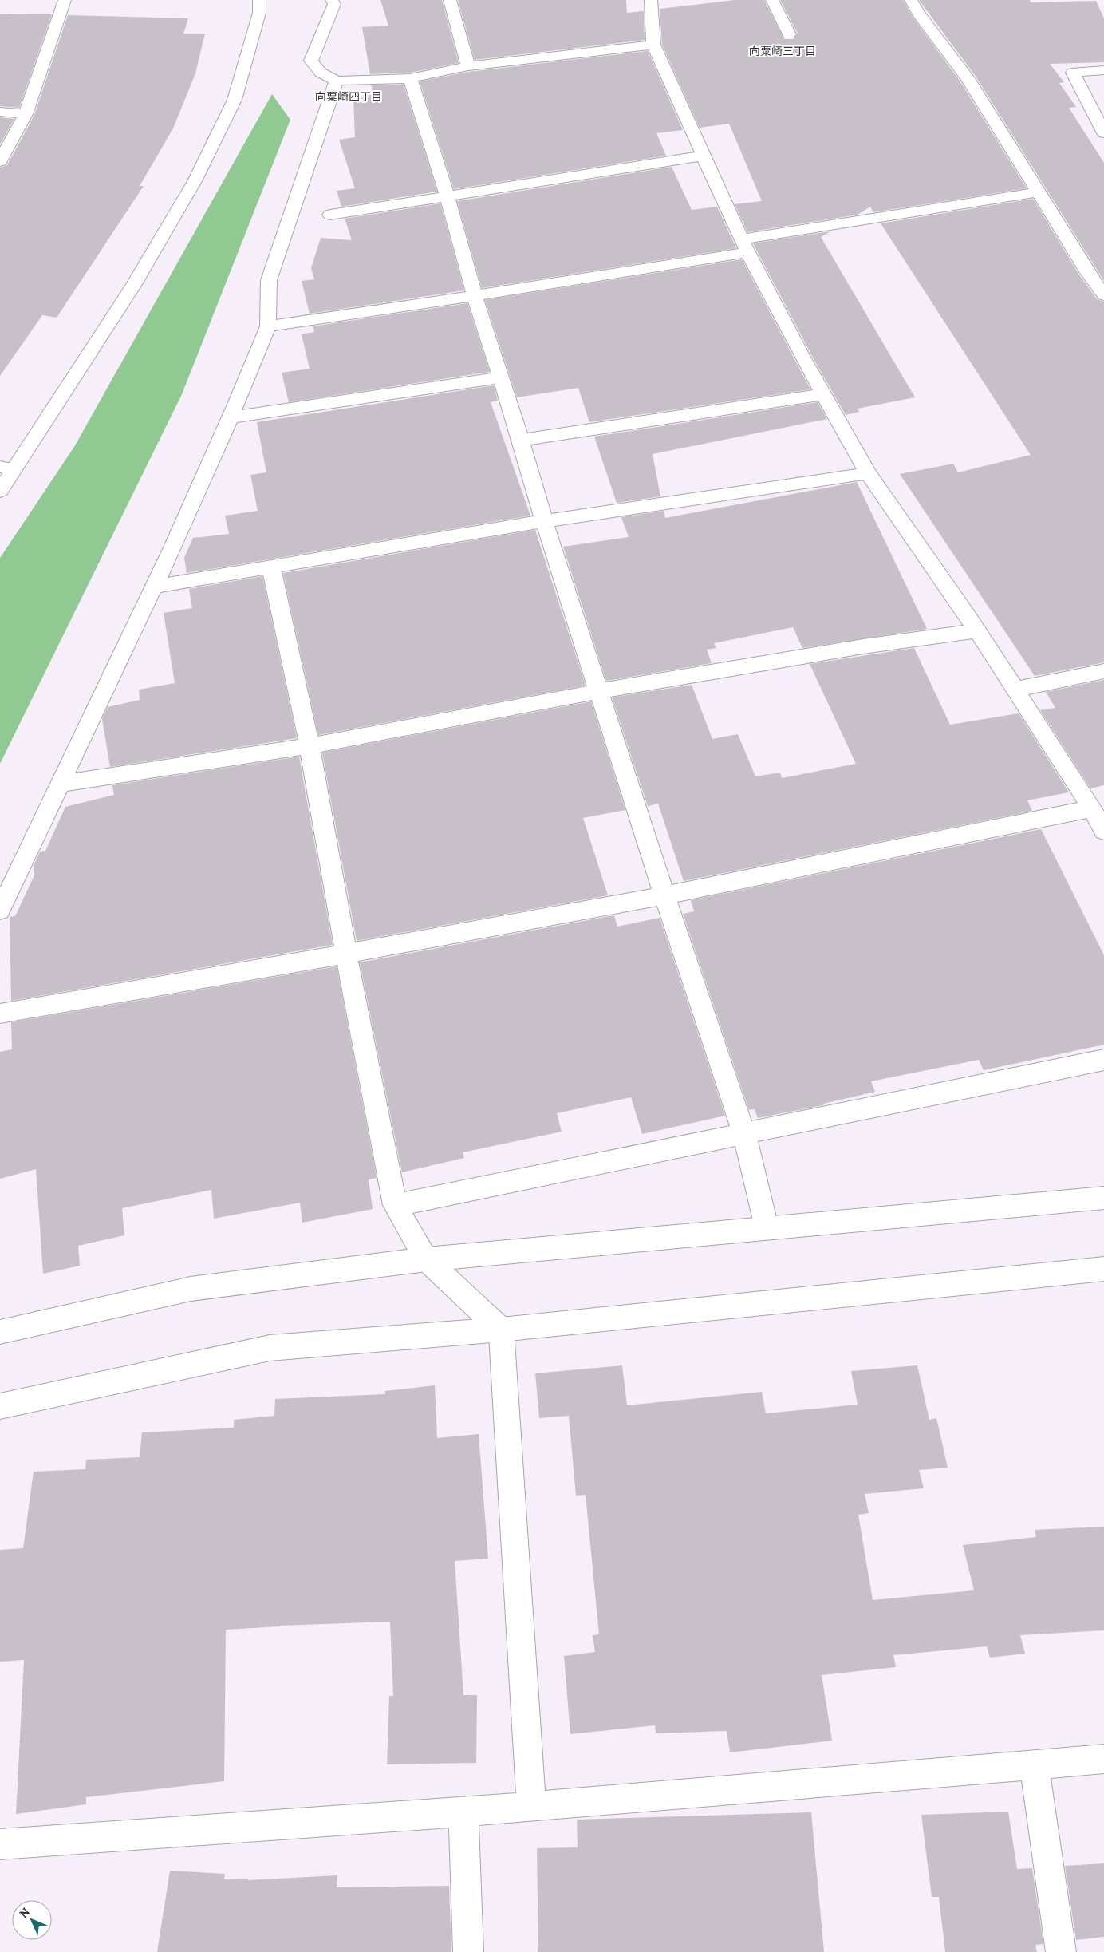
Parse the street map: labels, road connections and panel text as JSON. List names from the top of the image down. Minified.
{"districts":["向粟崎三丁目","向粟崎四丁目"],"north":"top left"}
